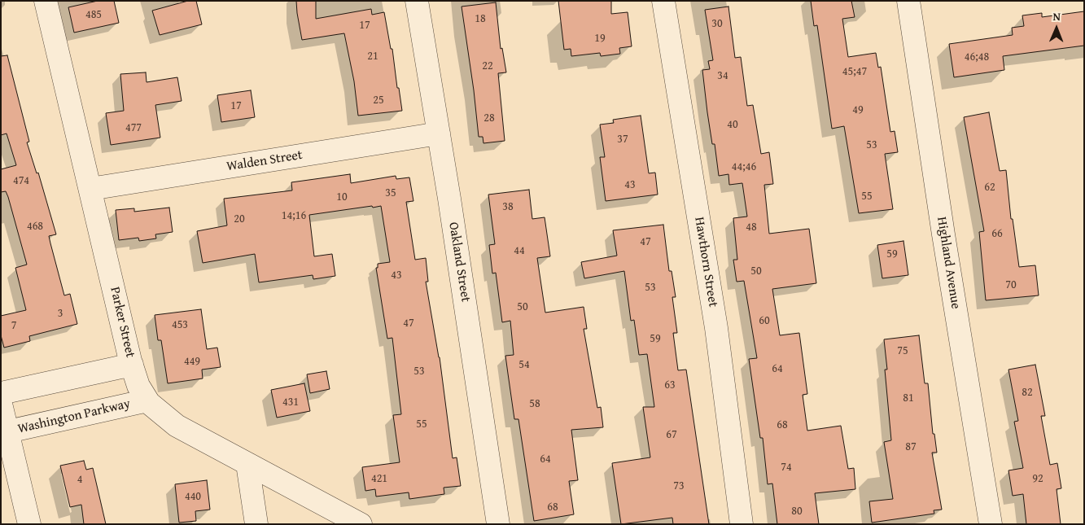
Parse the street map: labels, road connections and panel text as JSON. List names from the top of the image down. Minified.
{"streets":{"street":["Walden Street","Oakland Street","Hawthorn Street","Highland Avenue","Parker Street","Washington Parkway"]},"crossings":[["Walden Street","Oakland Street"],["Walden Street","Parker Street"],["Parker Street","Washington Parkway"]],"house_numbers":["485","18","30","17","19","21","46;48","22","45;47","34","25","17","49","28","40","477","37","53","44;46","474","43","62","35","55","10","38","14;16","20","468","48","66","47","44","59","50","43","70","53","50","3","60","47","453","7","59","75","449","54","64","53","63","82","81","431","58","55","68","67","87","64","74","421","92","4","73","440","68","80"],"north":"top"}
